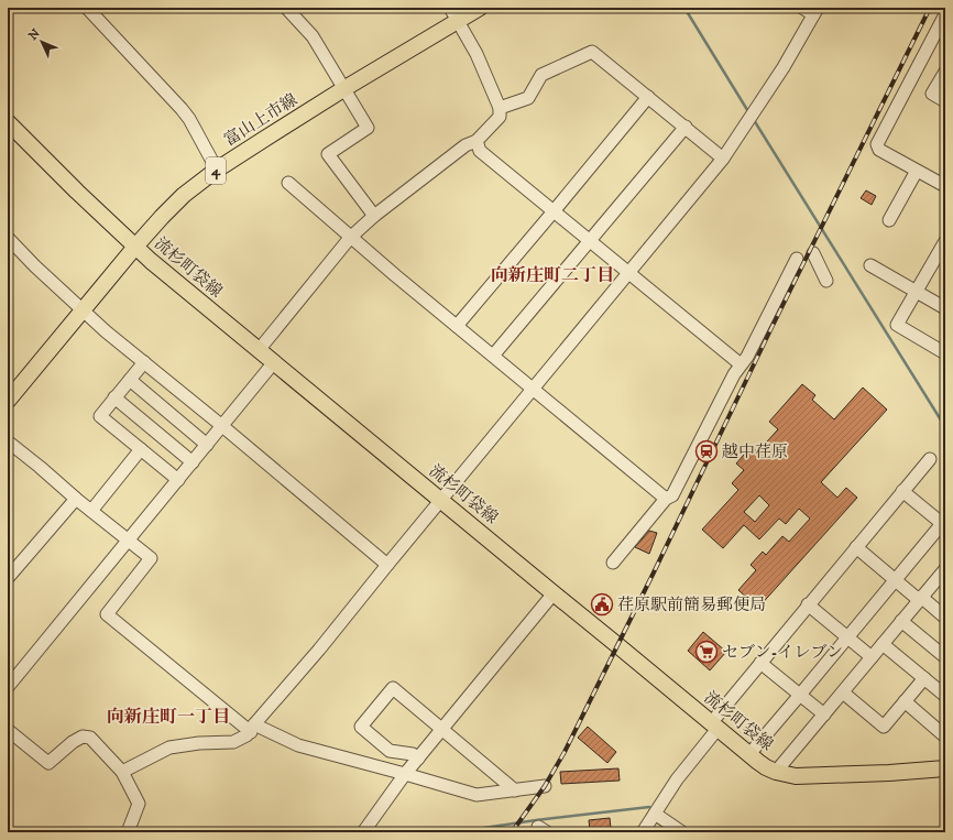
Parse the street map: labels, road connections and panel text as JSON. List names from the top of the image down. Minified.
{"streets":{"main road":["富山上市線","4","流杉町袋線"]},"crossings":[["富山上市線","流杉町袋線"]],"districts":["向新庄町二丁目","向新庄町一丁目"],"places":{"station":["越中荏原"],"public building":["荏原駅前簡易郵便局"],"supermarket":["セブン-イレブン"]},"north":"top left"}
